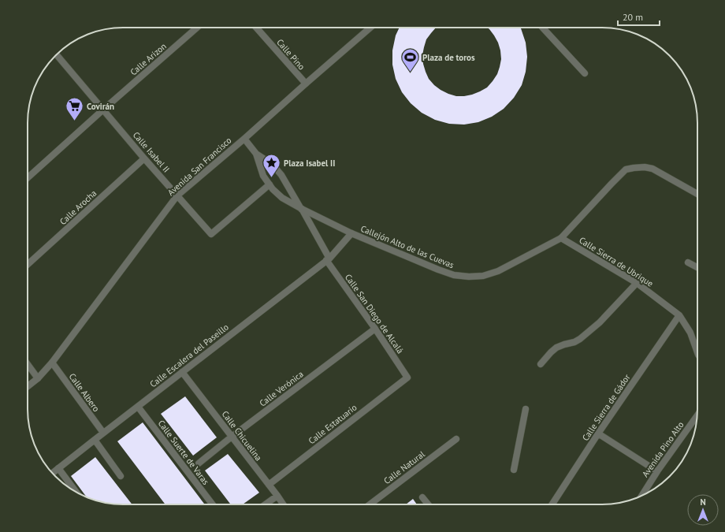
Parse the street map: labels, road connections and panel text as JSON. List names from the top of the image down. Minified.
{"streets":{"street":["Calle Pino","Calle Arizon","Calle Isabel II","Avenida San Francisco","Calle Arocha","Callejón Alto de las Cuevas","Calle Sierra de Ubrique","Calle San Diego de Alcalá","Calle Escalera del Paseillo","Calle Verónica","Calle Albero","Calle Sierra de Gádor","Calle Estatuario","Calle Chicuelina","Avenida Pino Alto","Calle Suerte de Varas","Calle Natural"]},"crossings":[["Calle Pino","Avenida San Francisco"],["Calle Arizon","Calle Isabel II"],["Calle Isabel II","Avenida San Francisco"],["Calle Isabel II","Calle Arocha"],["Avenida San Francisco","Calle Albero"],["Callejón Alto de las Cuevas","Calle Sierra de Ubrique"],["Callejón Alto de las Cuevas","Calle San Diego de Alcalá"],["Callejón Alto de las Cuevas","Calle Escalera del Paseillo"],["Calle Sierra de Ubrique","Calle Sierra de Gádor"],["Calle San Diego de Alcalá","Calle Escalera del Paseillo"],["Calle San Diego de Alcalá","Calle Verónica"],["Calle San Diego de Alcalá","Calle Estatuario"],["Calle Escalera del Paseillo","Calle Albero"],["Calle Escalera del Paseillo","Calle Chicuelina"],["Calle Escalera del Paseillo","Calle Suerte de Varas"],["Calle Verónica","Calle Chicuelina"],["Calle Estatuario","Calle Chicuelina"]],"places":{"sports":["Plaza de toros"],"supermarket":["Covirán"],"place":["Plaza Isabel II"]},"scale_bar":"20 m","north":"top"}
